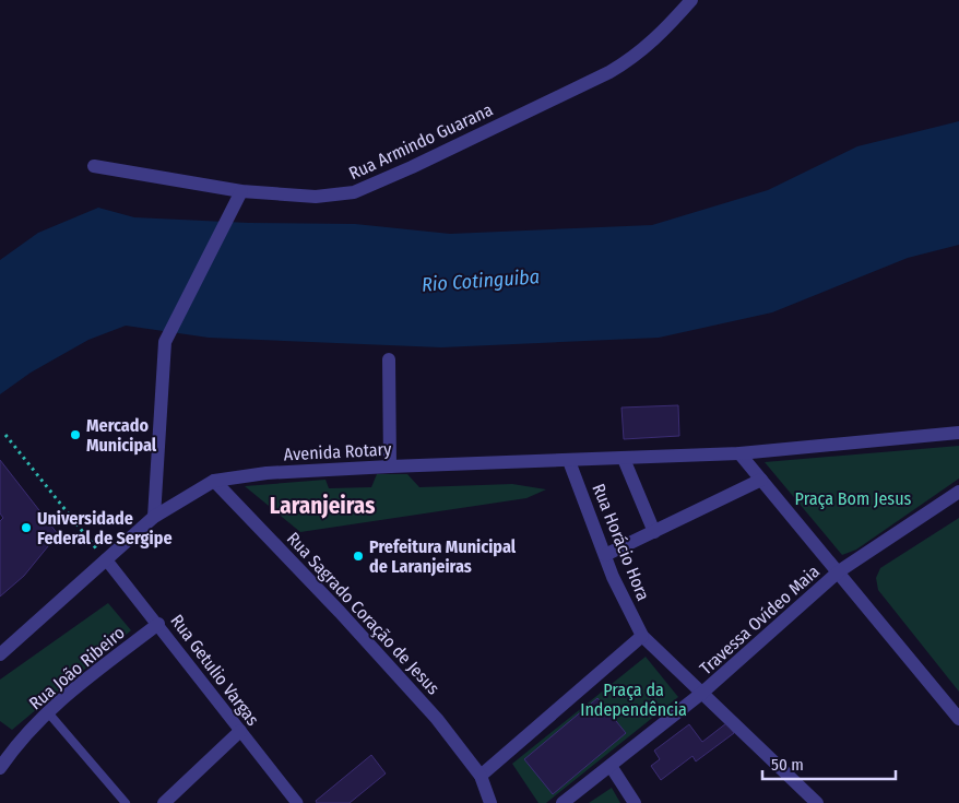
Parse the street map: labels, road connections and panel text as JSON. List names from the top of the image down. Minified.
{"streets":{"street":["Rua Armindo Guarana","Avenida Rotary","Rua Horácio Hora","Rua Sagrado Coração de Jesus","Travessa Ovídeo Maia","Rua João Ribeiro","Rua Getulio Vargas"]},"crossings":[["Avenida Rotary","Rua Horácio Hora"],["Avenida Rotary","Rua Sagrado Coração de Jesus"],["Avenida Rotary","Rua Getulio Vargas"],["Rua João Ribeiro","Rua Getulio Vargas"]],"districts":["Laranjeiras"],"water":["Rio Cotinguiba"],"parks":["Praça Bom Jesus","Praça da Independência"],"places":["Mercado Municipal","Universidade Federal de Sergipe","Prefeitura Municipal de Laranjeiras"],"scale_bar":"50 m"}
